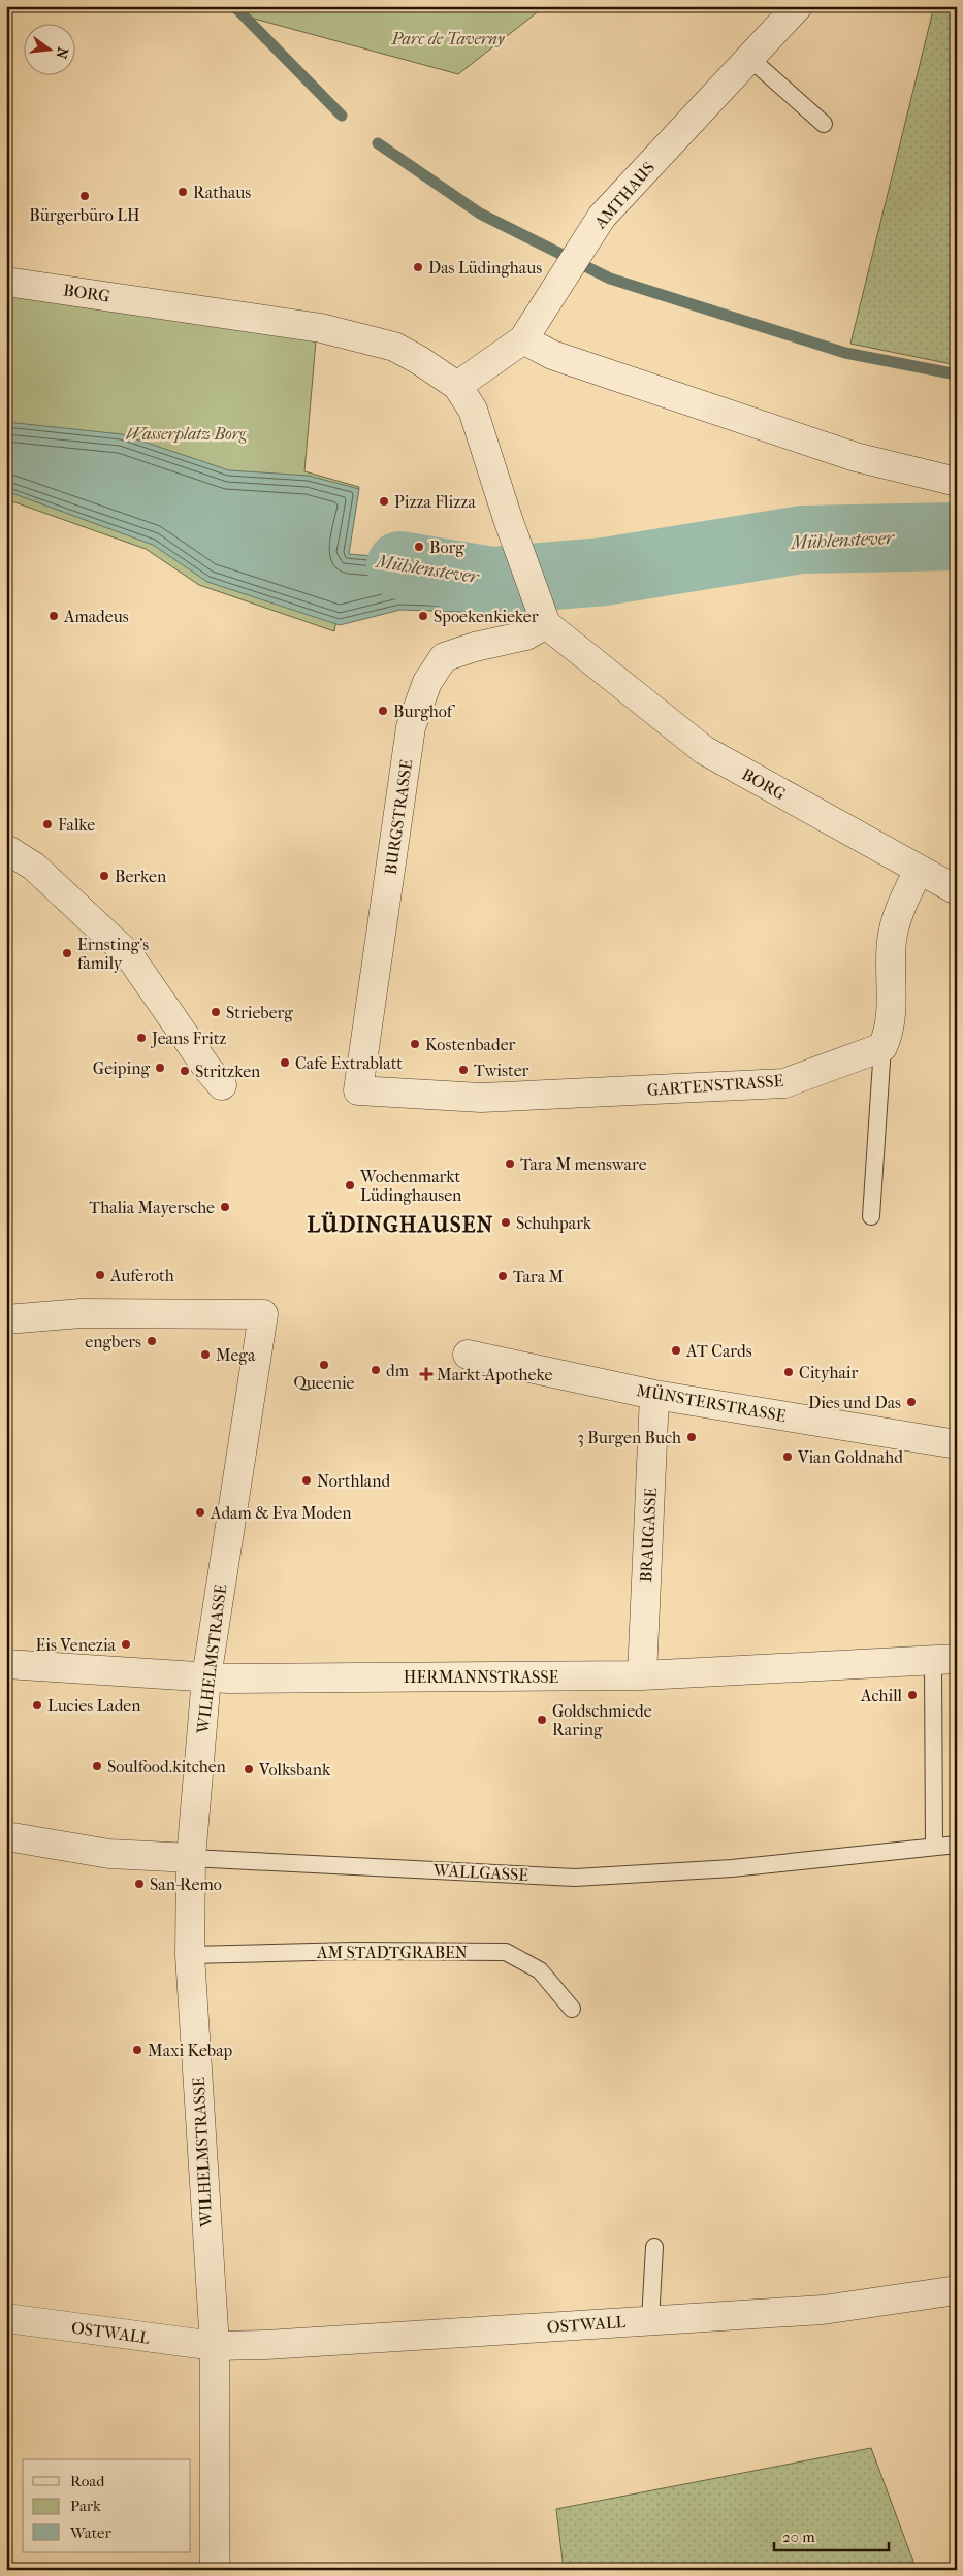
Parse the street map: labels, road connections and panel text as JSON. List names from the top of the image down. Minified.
{"streets":{"street":["AMTHAUS","BORG","BURGSTRASSE","GARTENSTRASSE","MÜNSTERSTRASSE","BRAUGASSE","WILHELMSTRASSE","HERMANNSTRASSE","WALLGASSE","OSTWALL"],"lane":["AM STADTGRABEN"]},"crossings":[["AMTHAUS","BORG"],["BORG","BURGSTRASSE"],["BURGSTRASSE","GARTENSTRASSE"],["MÜNSTERSTRASSE","BRAUGASSE"],["BRAUGASSE","HERMANNSTRASSE"],["WILHELMSTRASSE","HERMANNSTRASSE"],["WILHELMSTRASSE","WALLGASSE"],["WILHELMSTRASSE","AM STADTGRABEN"],["WILHELMSTRASSE","OSTWALL"]],"districts":["LÜDINGHAUSEN"],"water":["Mühlenstever"],"parks":["Parc de Taverny","Wasserplatz Borg"],"places":{"other":["Rathaus","Bürgerbüro LH","Das Lüdinghaus","Pizza Flizza","Borg","Amadeus","Spoekenkieker","Burghof","Falke","Berken","Ernsting's family","Strieberg","Jeans Fritz","Kostenbader","Cafe Extrablatt","Geiping","Twister","Stritzken","Tara M mensware","Wochenmarkt Lüdinghausen","Thalia Mayersche","Schuhpark","Auferoth","Tara M","engbers","AT Cards","Mega","Queenie","dm","Cityhair","Dies und Das","3 Burgen Buch","Vian Goldnahd","Northland","Adam & Eva Moden","Eis Venezia","Achill","Lucies Laden","Goldschmiede Raring","Soulfood.kitchen","Volksbank","San-Remo","Maxi Kebap"],"health":["Markt-Apotheke"]},"legend":["Road","Park","Water"],"scale_bar":"20 m","north":"right"}
